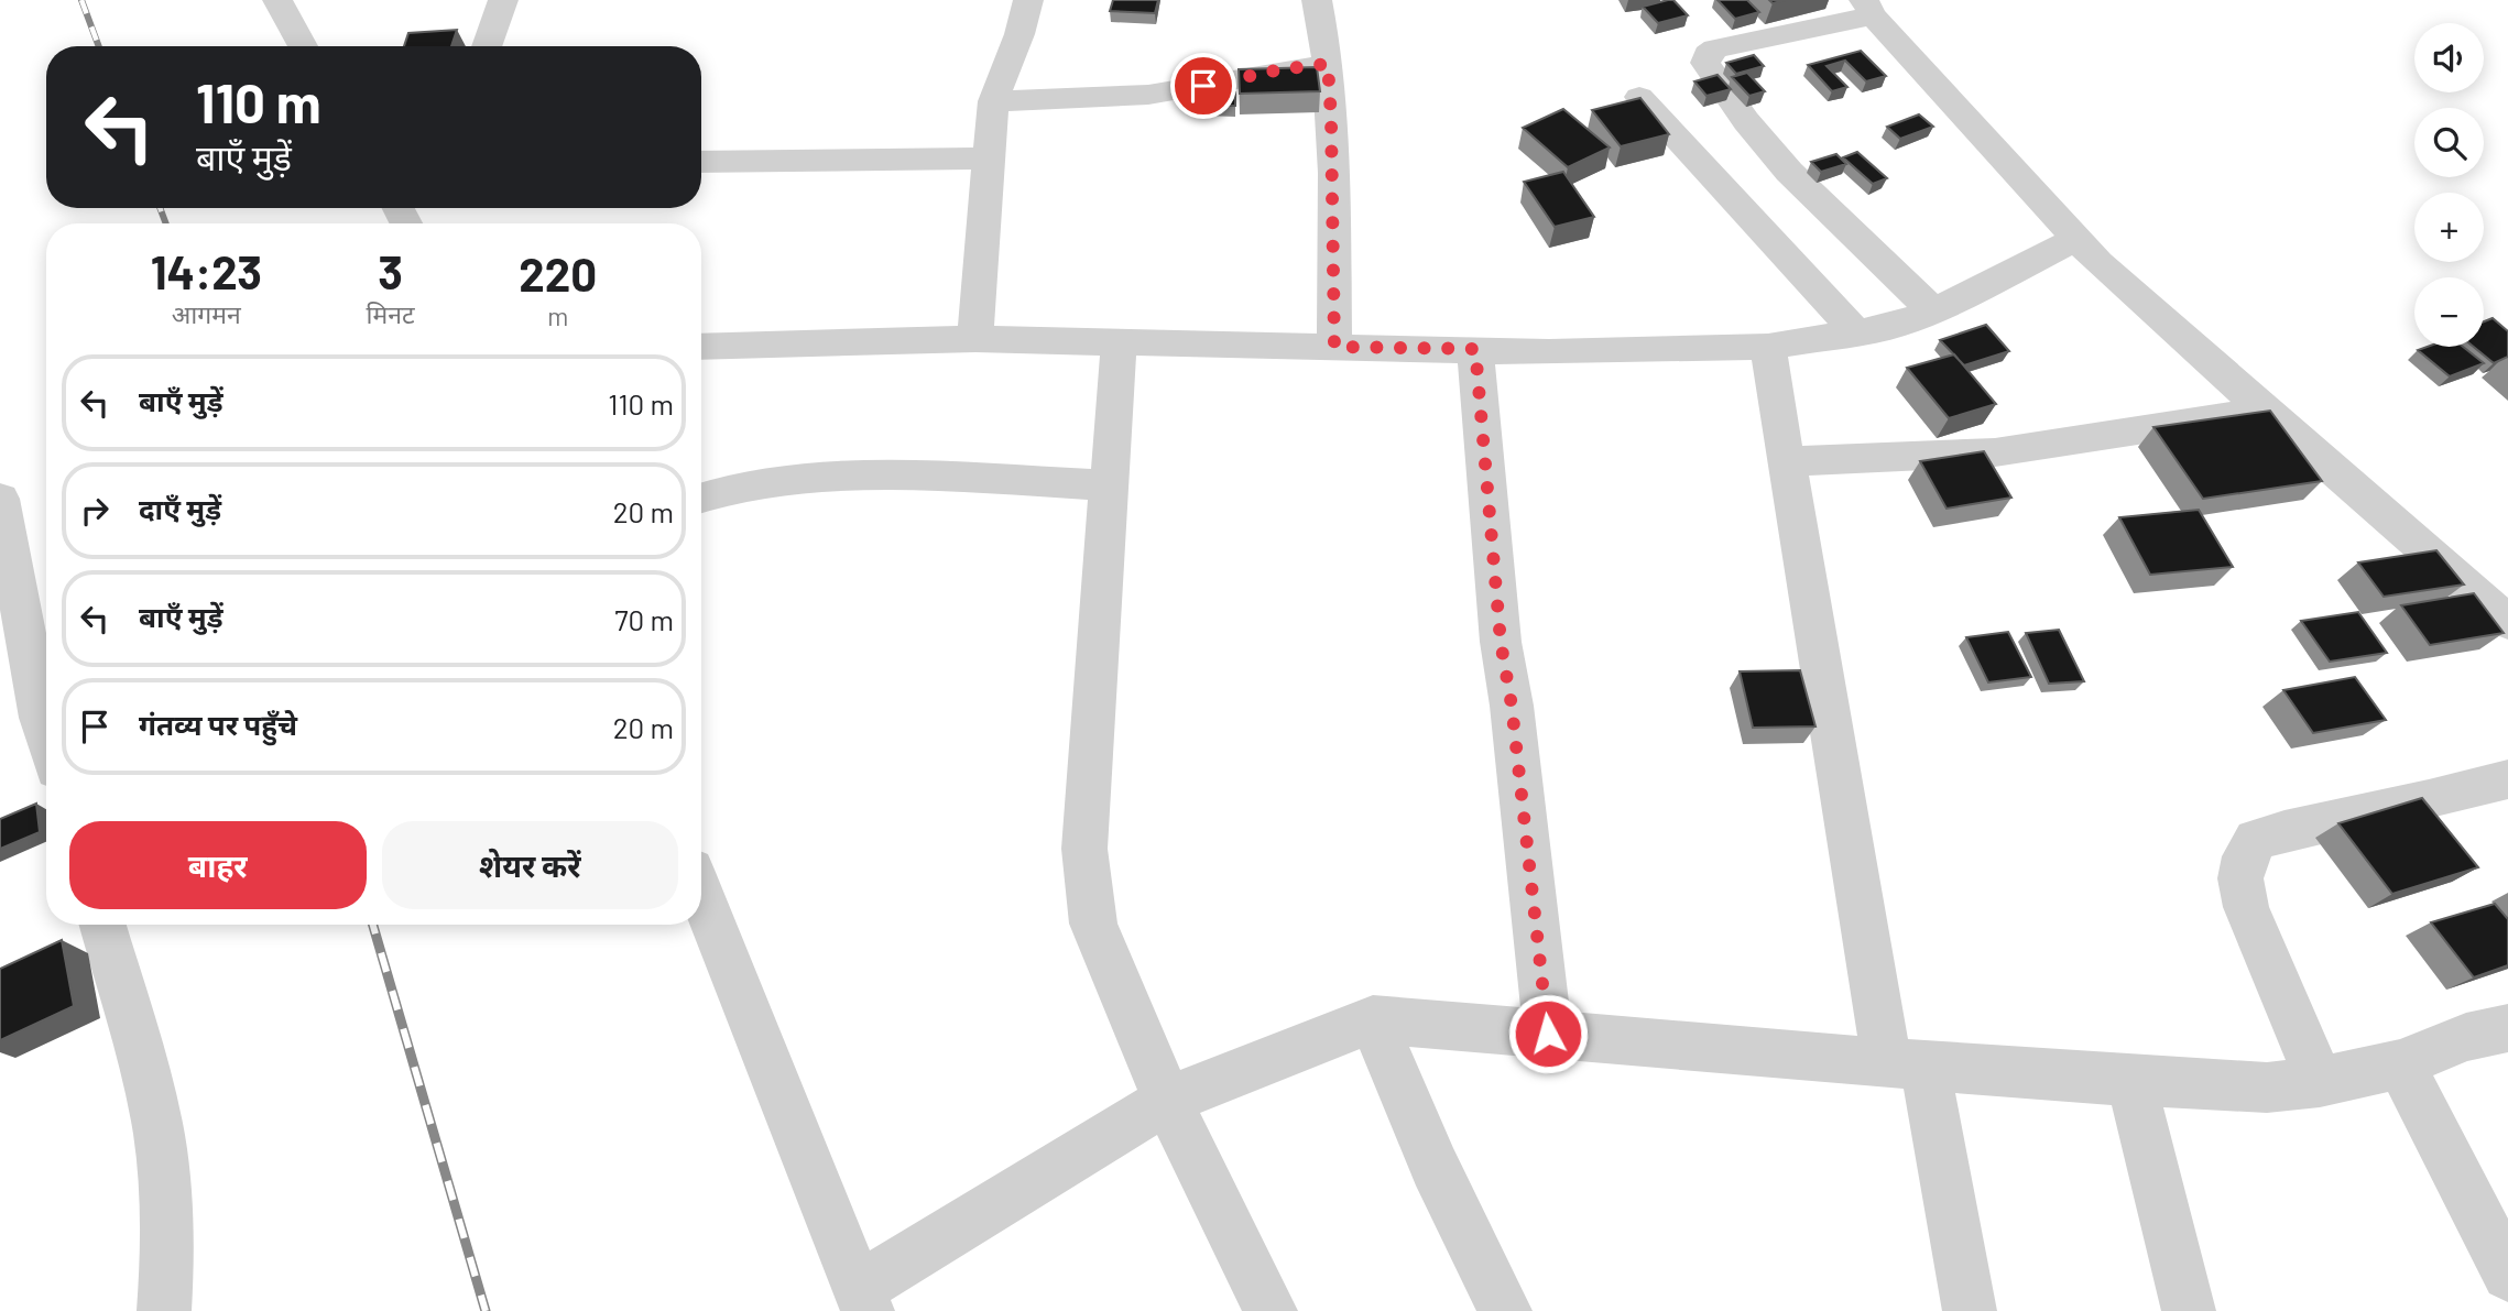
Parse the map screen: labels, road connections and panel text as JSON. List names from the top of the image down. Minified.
{"page":{"map_buttons":["+","−"],"turn":["110 m","बाएँ मुड़ें"],"eta":["14:23","आगमन","3","मिनट","220","m"],"list":[{"name":"बाएँ मुड़ें","value":"110 m"},{"name":"दाएँ मुड़ें","value":"20 m"},{"name":"बाएँ मुड़ें","value":"70 m"},{"name":"गंतव्य पर पहुँचे","value":"20 m"}],"buttons":["बाहर","शेयर करें"]}}
